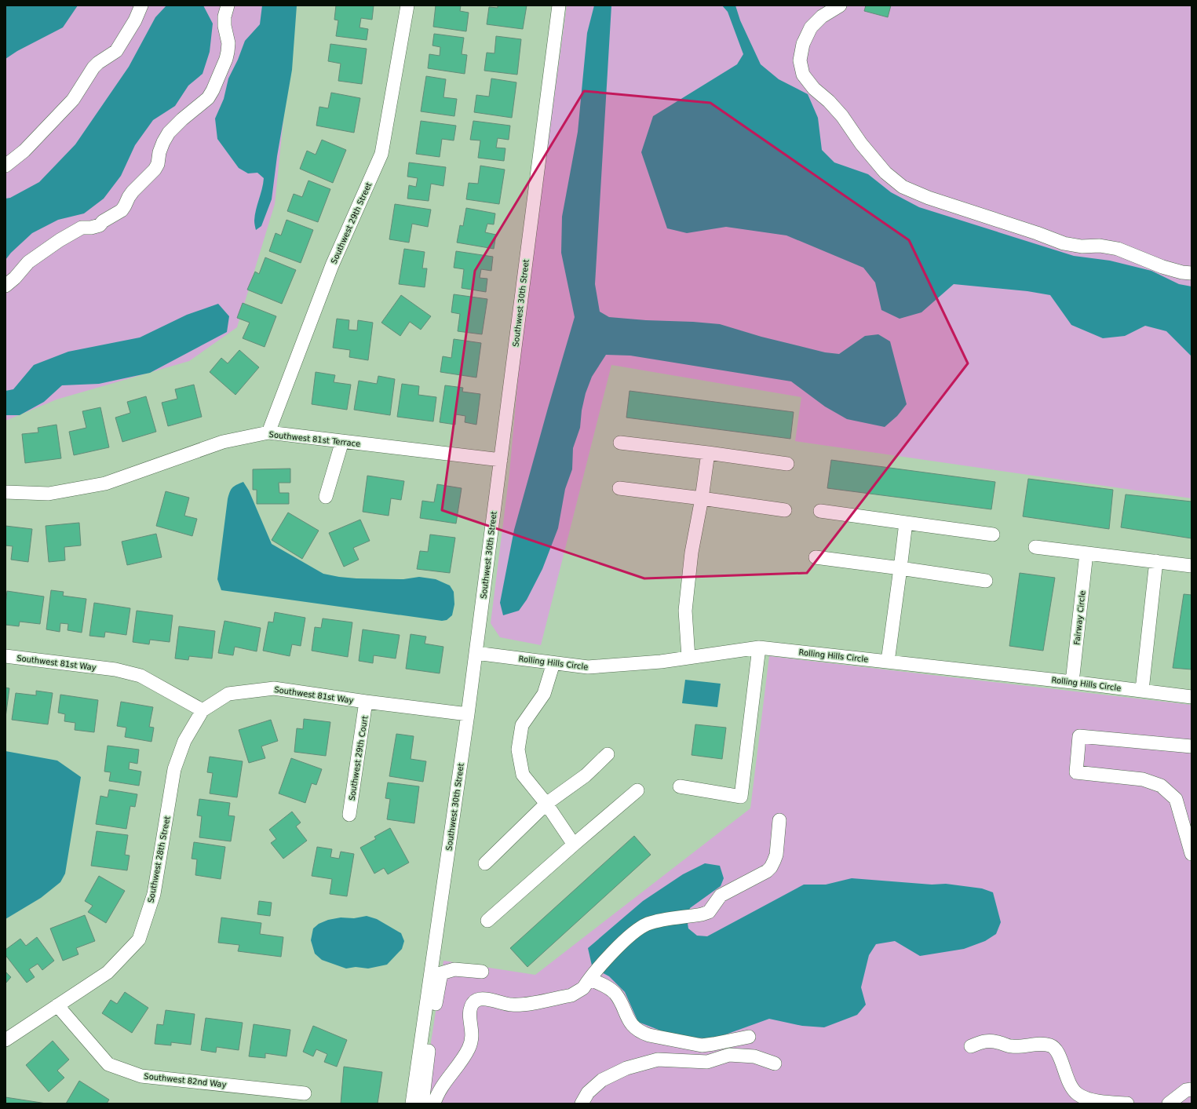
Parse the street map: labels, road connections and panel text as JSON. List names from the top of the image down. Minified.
{"streets":{"street":["Southwest 29th Street","Southwest 30th Street","Southwest 81st Terrace","Fairway Circle","Rolling Hills Circle","Southwest 81st Way","Southwest 29th Court","Southwest 28th Street","Southwest 82nd Way"]},"crossings":[["Southwest 29th Street","Southwest 81st Terrace"],["Southwest 30th Street","Southwest 81st Terrace"],["Southwest 30th Street","Rolling Hills Circle"],["Southwest 30th Street","Southwest 81st Way"],["Fairway Circle","Rolling Hills Circle"],["Southwest 81st Way","Southwest 29th Court"],["Southwest 81st Way","Southwest 28th Street"],["Southwest 28th Street","Southwest 82nd Way"]]}
